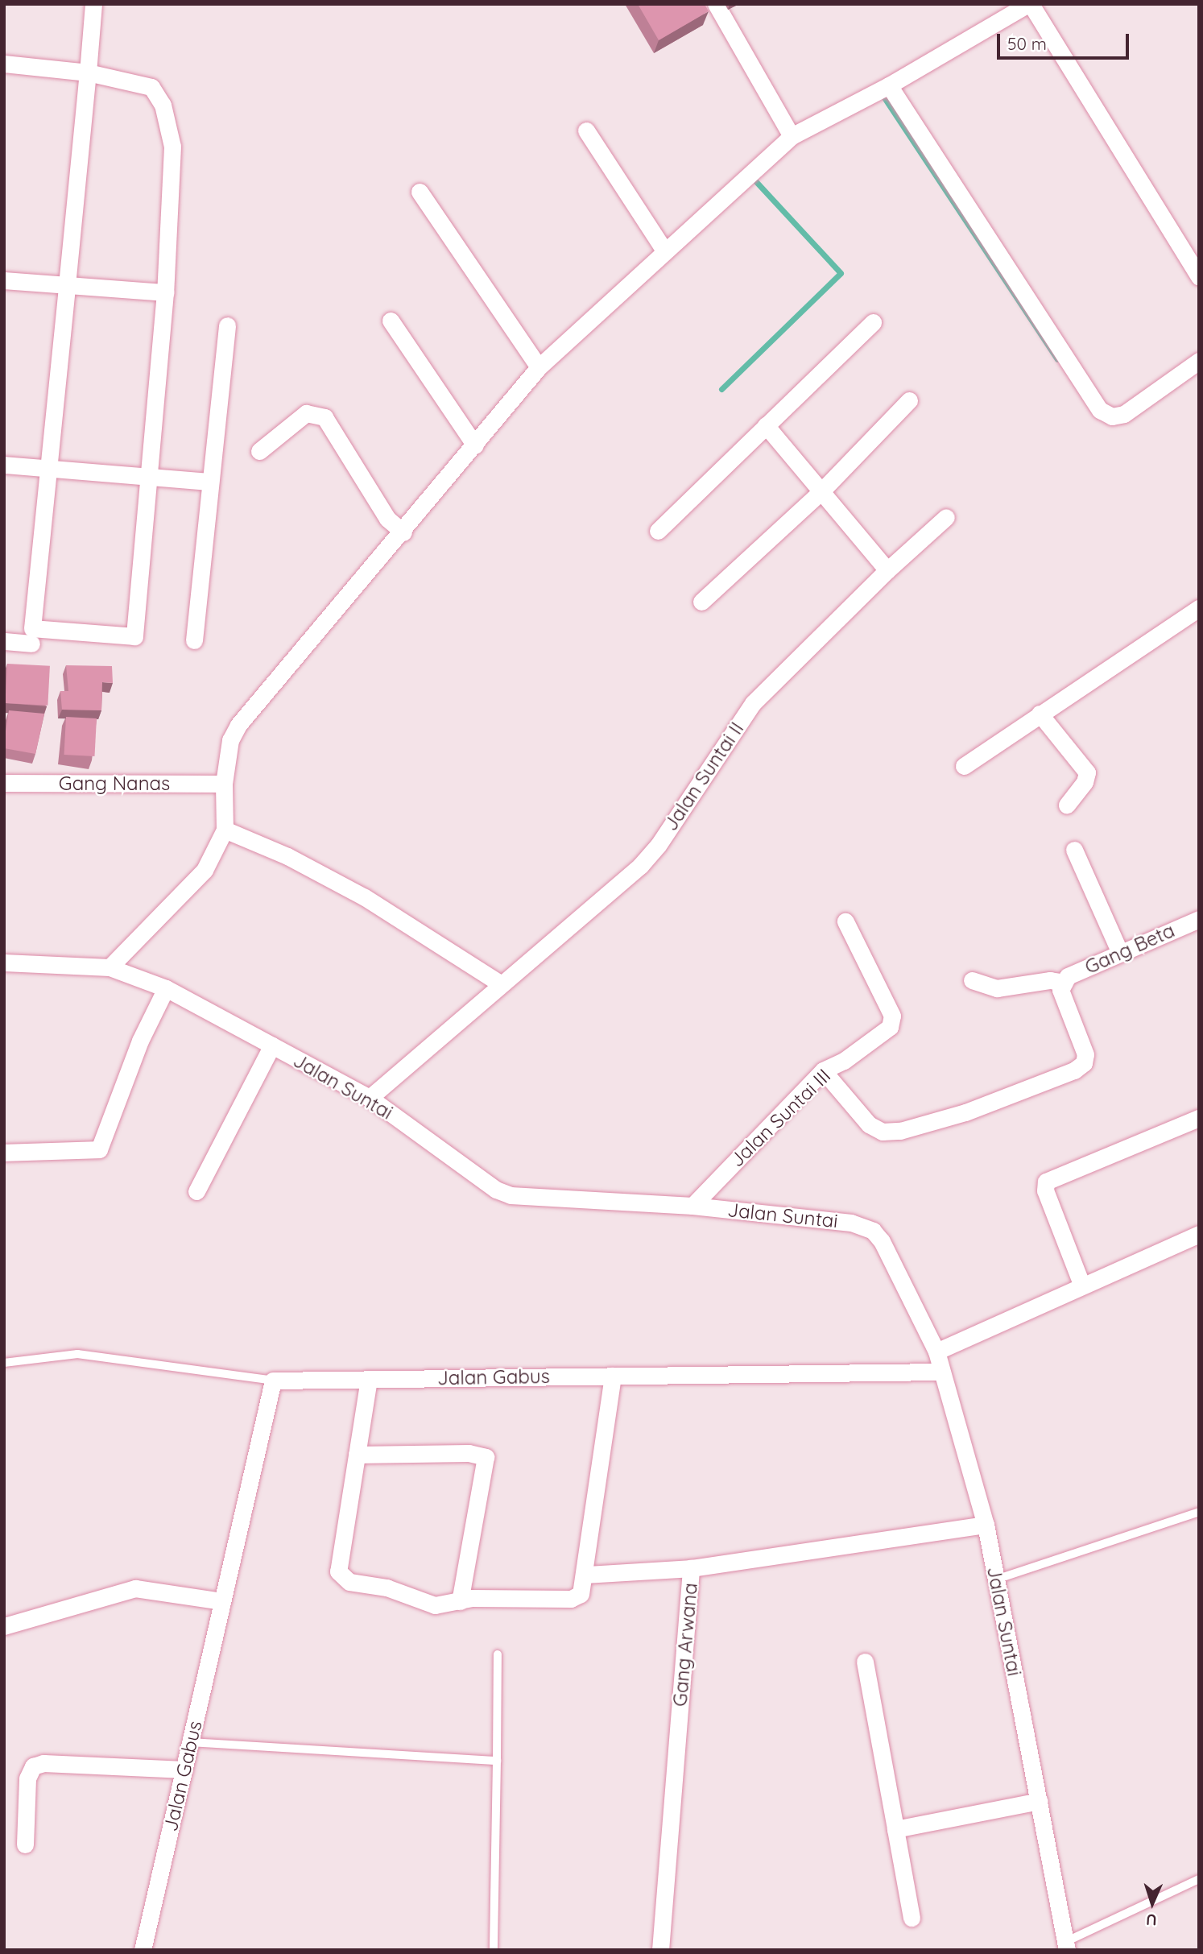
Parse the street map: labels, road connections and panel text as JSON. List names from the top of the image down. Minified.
{"streets":{"street":["Jalan Suntai II","Gang Nanas","Gang Beta","Jalan Suntai","Jalan Suntai III","Jalan Gabus","Gang Arwana"]},"crossings":[["Jalan Suntai II","Jalan Suntai"],["Jalan Suntai","Jalan Suntai III"],["Jalan Suntai","Jalan Gabus"],["Jalan Suntai","Gang Arwana"]],"scale_bar":"50 m","north":"bottom"}
